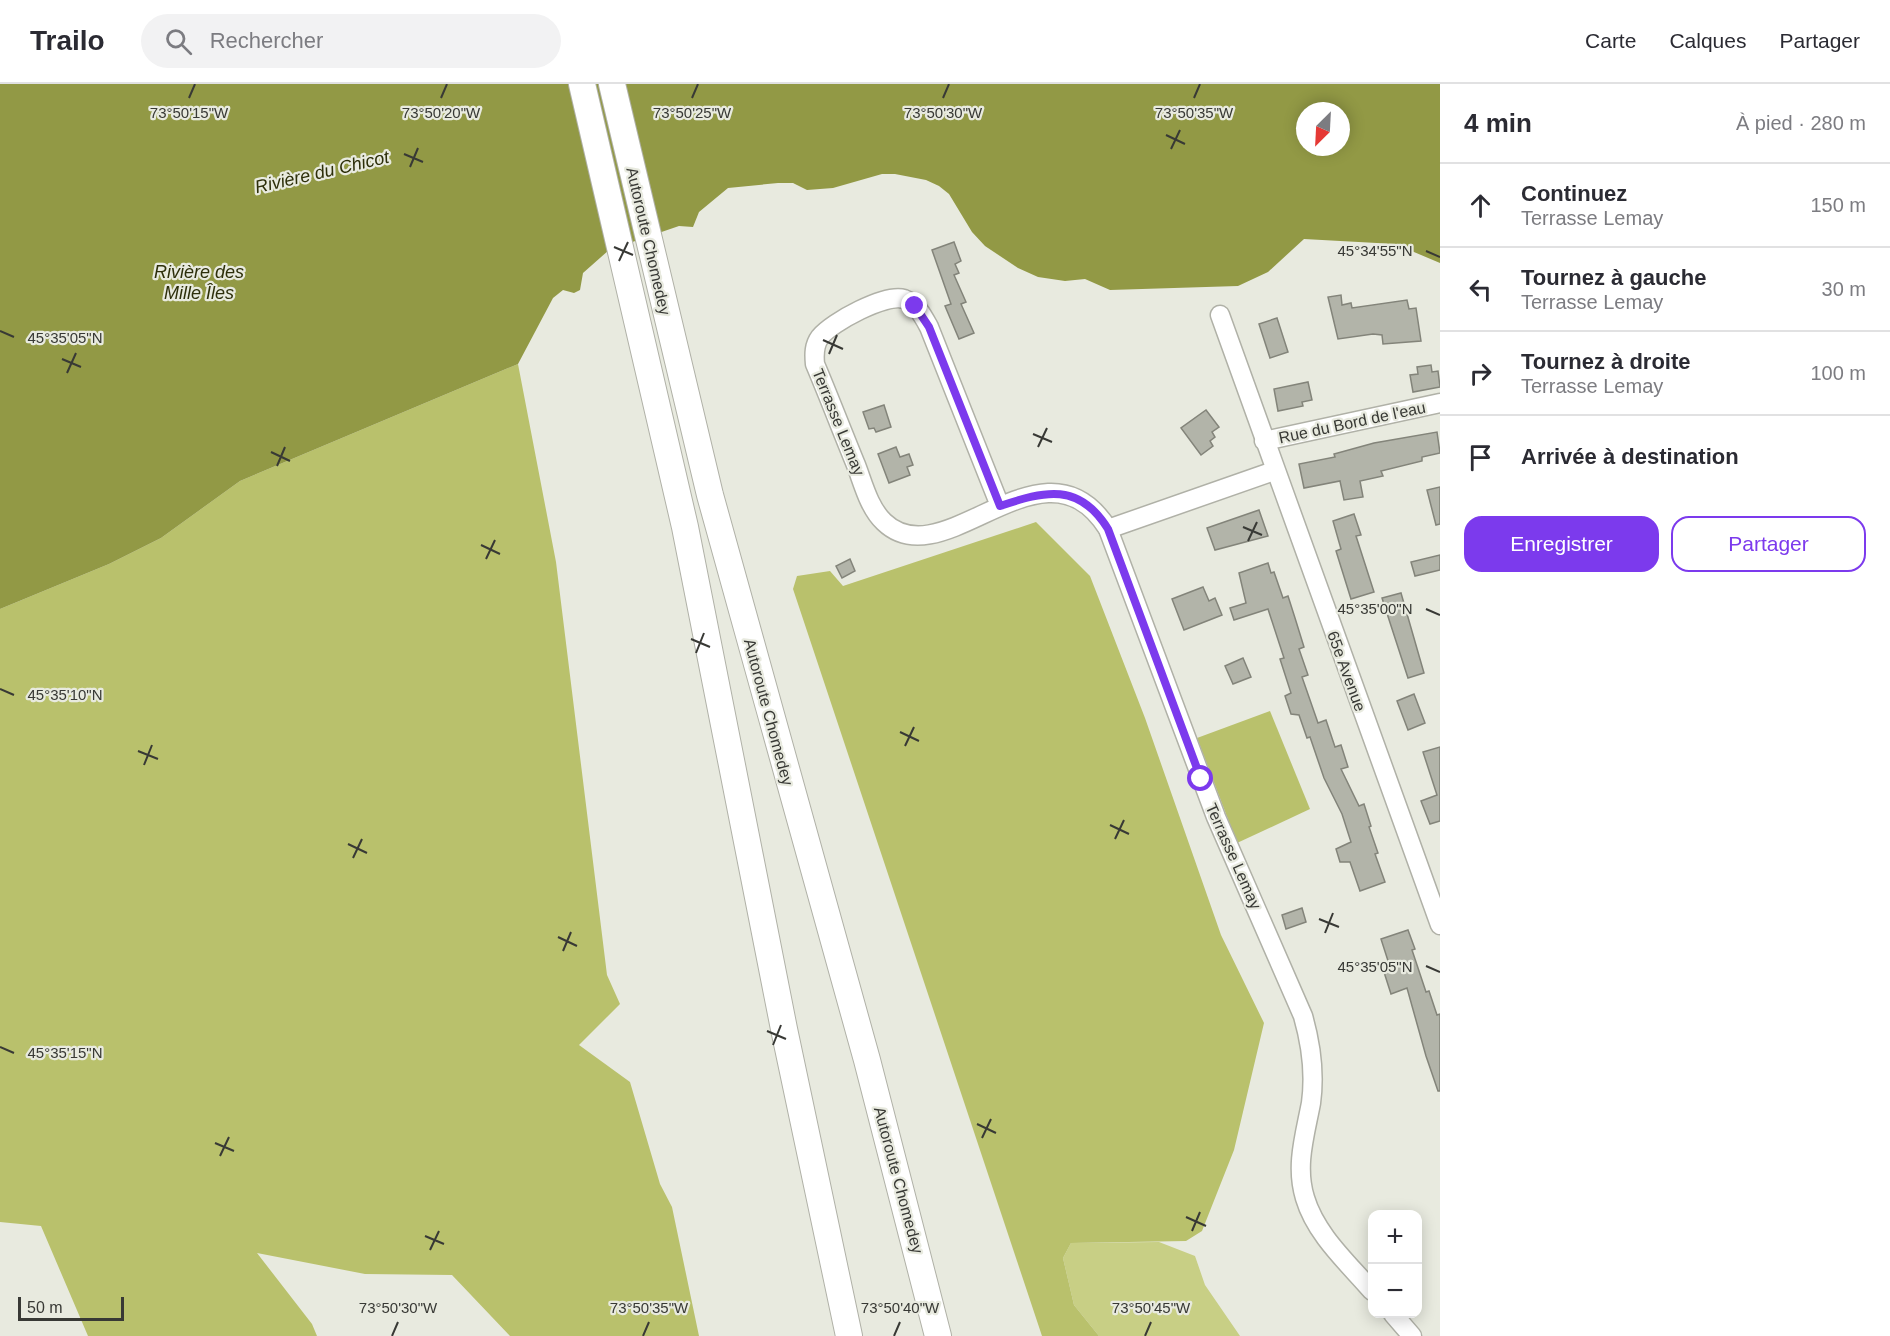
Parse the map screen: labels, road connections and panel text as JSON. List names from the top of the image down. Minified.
{"streets":{"highway":["Autoroute Chomedey"],"street":["Terrasse Lemay","Rue du Bord de l'eau","65e Avenue"]},"crossings":[["Terrasse Lemay","Rue du Bord de l'eau"],["Rue du Bord de l'eau","65e Avenue"]],"water":["Rivière du Chicot","Rivière des Mille Îles"],"scale_bar":"50 m","north":"bottom left","page":{"header":"Trailo","search":"Rechercher","nav":["Carte","Calques","Partager"],"heading":["4 min","À pied · 280 m"],"list":[["Continuez","Terrasse Lemay","150 m"],["Tournez à gauche","Terrasse Lemay","30 m"],["Tournez à droite","Terrasse Lemay","100 m"],"Arrivée à destination"],"buttons":["Enregistrer","Partager"],"map_buttons":["+","−"],"scale":"50 m"},"coordinates":["73°50'15\"W","73°50'20\"W","73°50'30\"W","73°50'35\"W","73°50'25\"W","45°34'55\"N","45°35'05\"N","45°35'00\"N","45°35'10\"N","45°35'15\"N","73°50'40\"W","73°50'45\"W"]}
